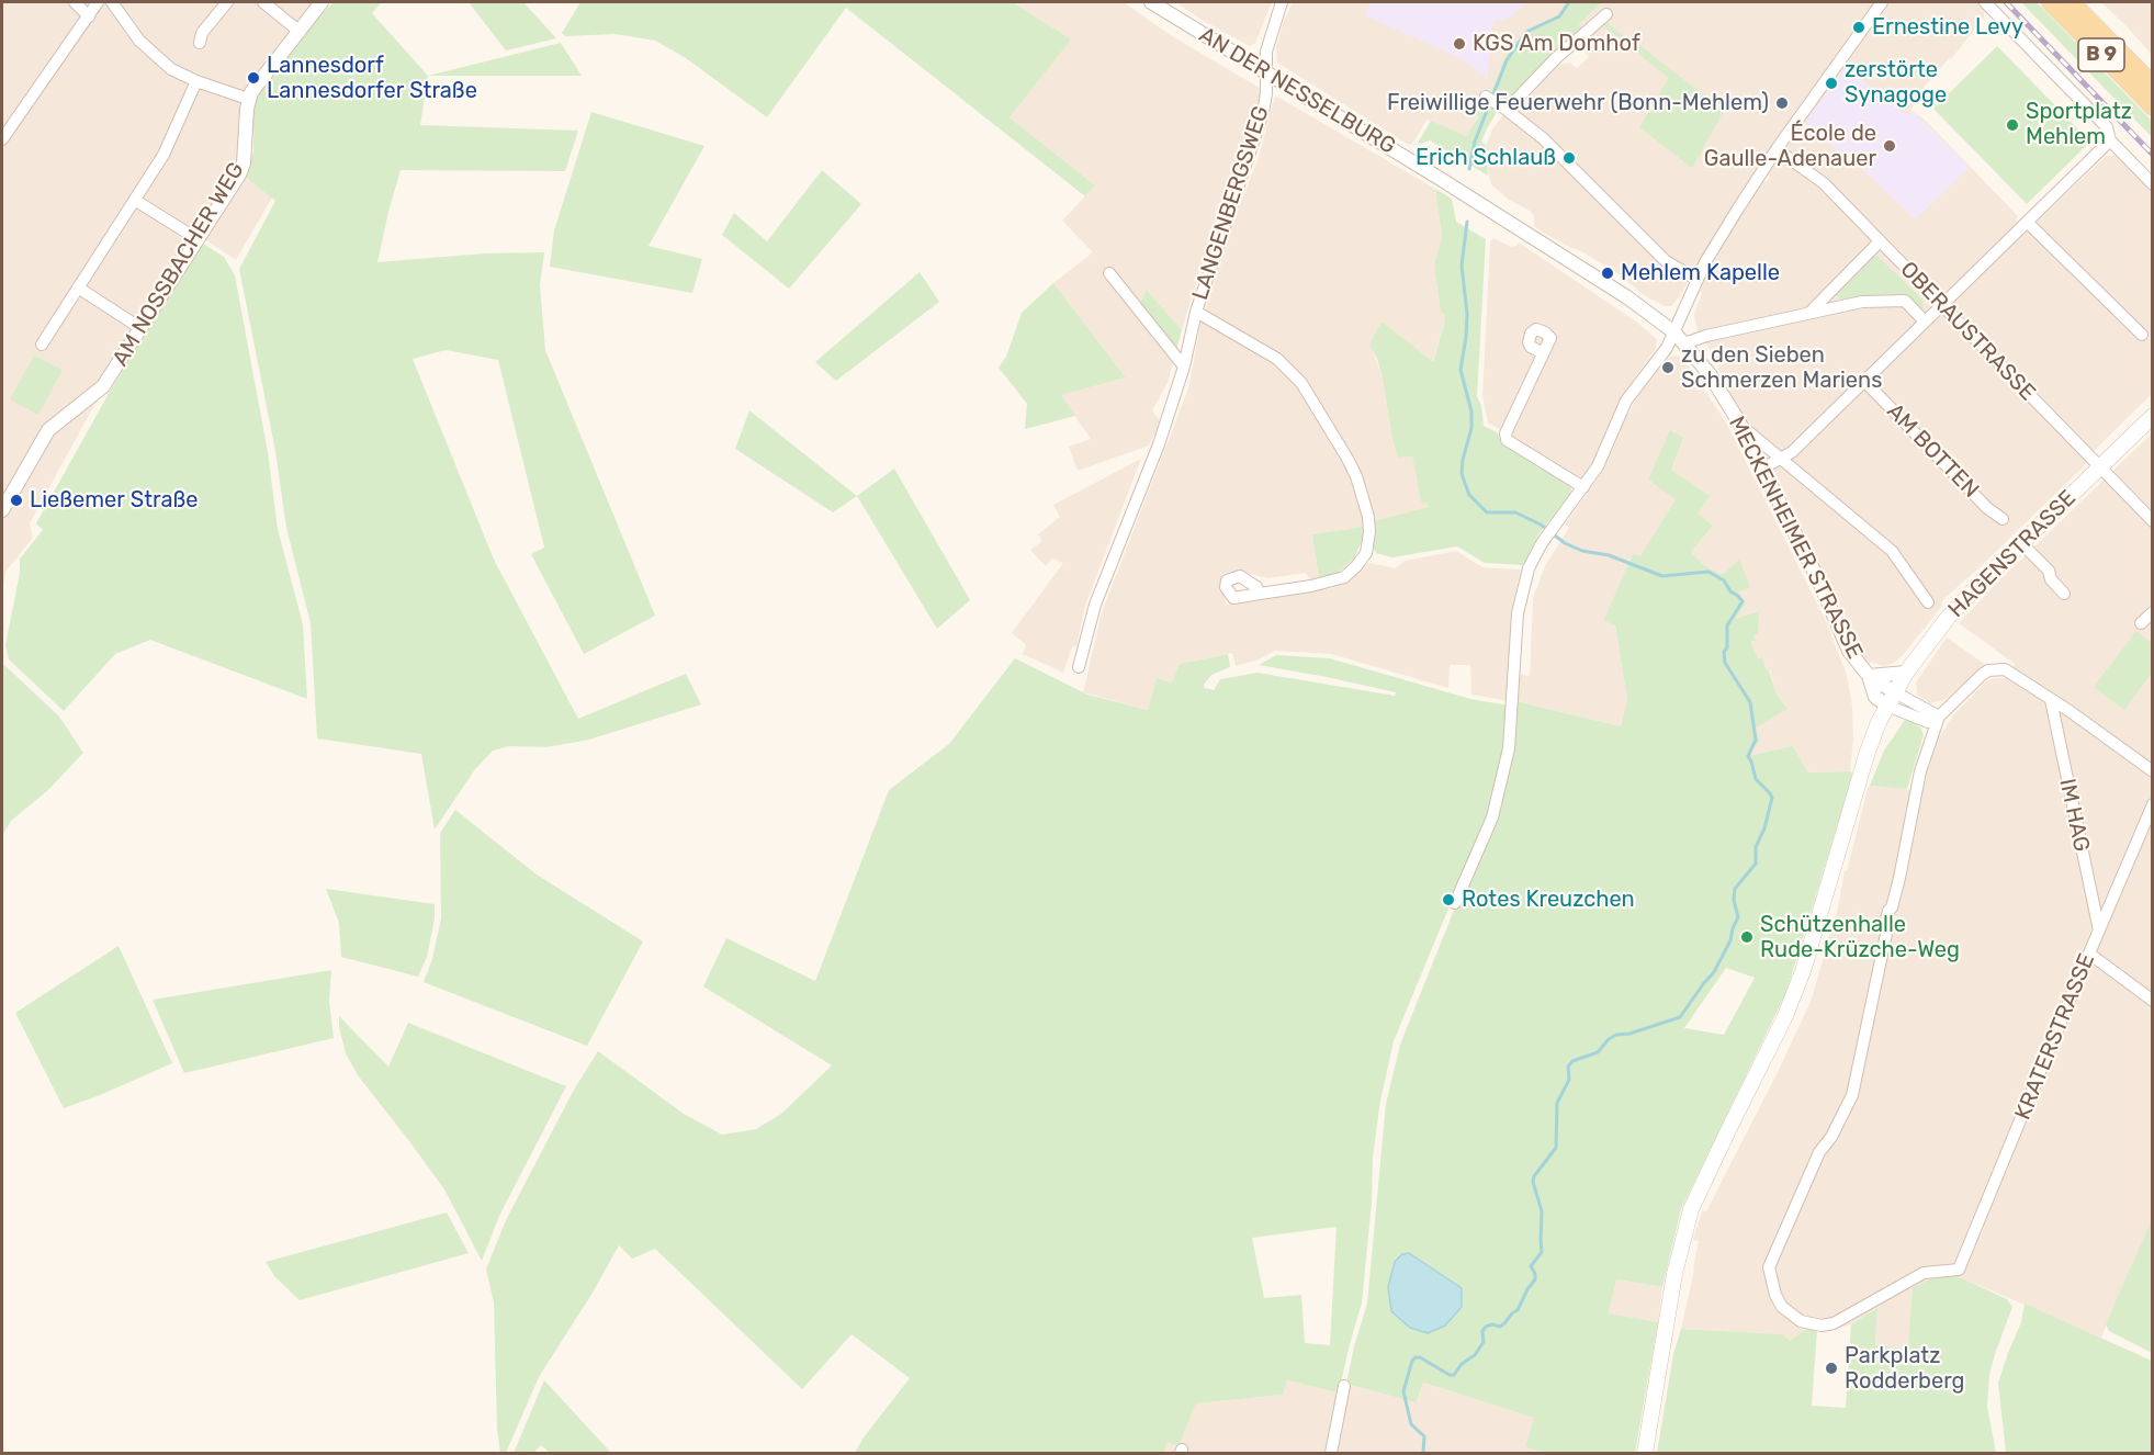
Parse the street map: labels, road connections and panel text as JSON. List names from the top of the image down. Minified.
{"streets":{"main road":["B 9","HAGENSTRASSE"],"street":["AN DER NESSELBURG","LANGENBERGSWEG","AM NOSSBACHER WEG","OBERAUSTRASSE","AM BOTTEN","MECKENHEIMER STRASSE","IM HAG","KRATERSTRASSE"]},"crossings":[["AN DER NESSELBURG","LANGENBERGSWEG"],["AN DER NESSELBURG","MECKENHEIMER STRASSE"],["OBERAUSTRASSE","HAGENSTRASSE"],["MECKENHEIMER STRASSE","HAGENSTRASSE"],["IM HAG","KRATERSTRASSE"]],"places":["Ernestine Levy","KGS Am Domhof","Lannesdorf Lannesdorfer Straße","zerstörte Synagoge","Freiwillige Feuerwehr (Bonn-Mehlem)","Sportplatz Mehlem","École de Gaulle-Adenauer","Erich Schlauß","Mehlem Kapelle","zu den Sieben Schmerzen Mariens","Ließemer Straße","Rotes Kreuzchen","Schützenhalle Rude-Krüzche-Weg","Parkplatz Rodderberg"]}
